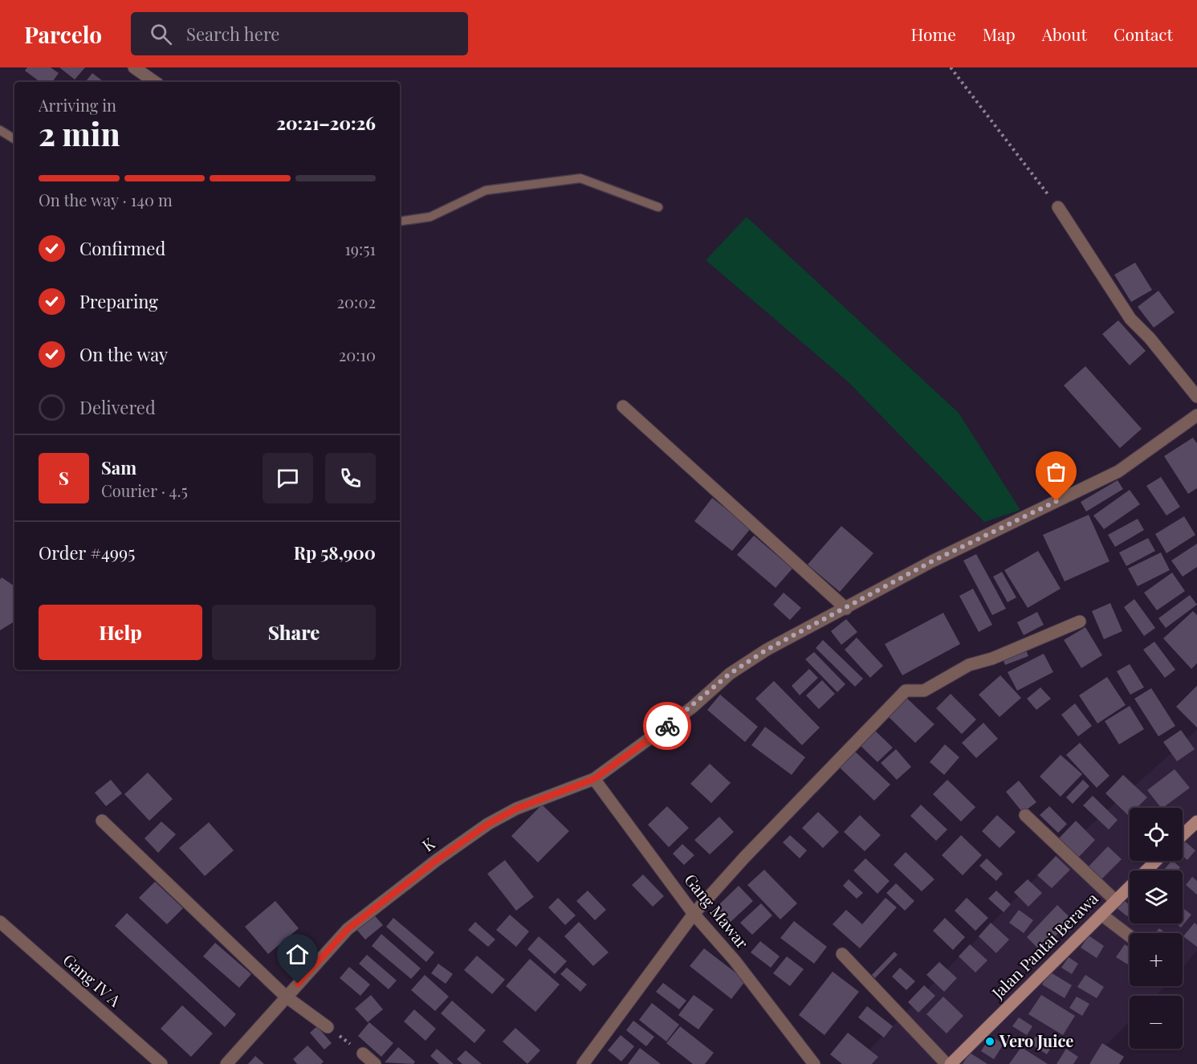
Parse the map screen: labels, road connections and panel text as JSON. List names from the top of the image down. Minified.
{"streets":{"street":["K","Gang Mawar","Jalan Pantai Berawa","Gang IV A"]},"crossings":[["K","Gang Mawar"]],"places":["Vero Juice"],"page":{"header":"Parcelo","search":"Search here","nav":["Home","Map","About","Contact"],"heading":["2 min","Arriving in","20:21–20:26"],"panel":["Sam","Courier · 4.5","Order #4995","Rp 58,900"],"bar":"On the way · 140 m","list":[["Confirmed","19:51"],["Preparing","20:02"],["On the way","20:10"],"Delivered"],"round":"S","buttons":["Help","Share"],"map_buttons":["+","−"]}}
